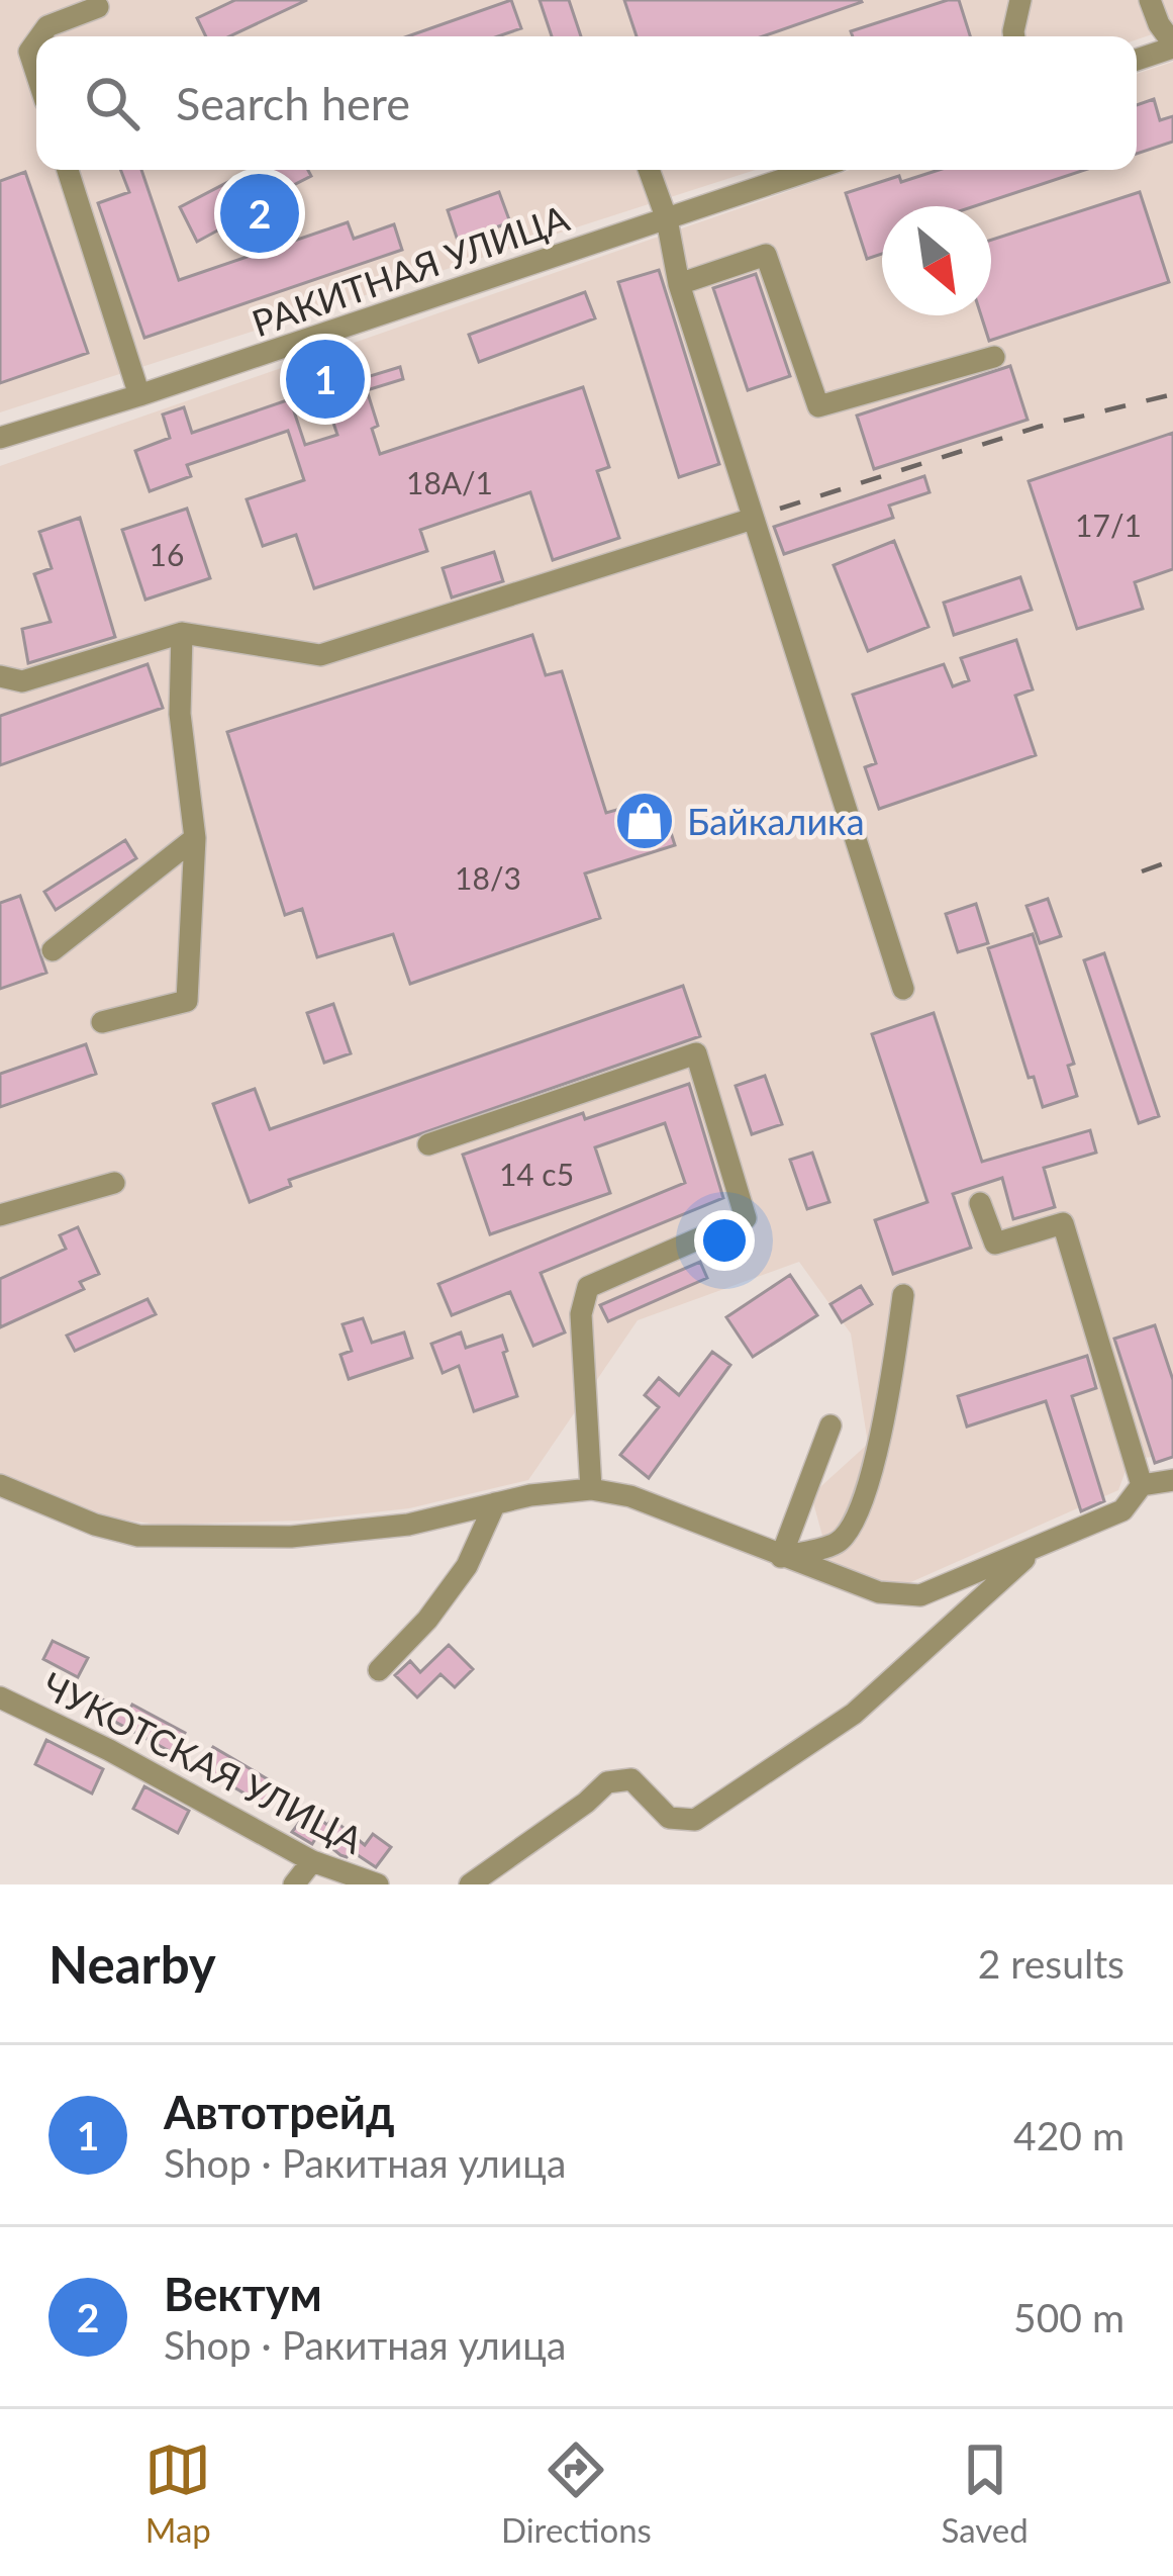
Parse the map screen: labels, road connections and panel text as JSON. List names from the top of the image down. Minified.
{"streets":{"street":["РАКИТНАЯ УЛИЦА","ЧУКОТСКАЯ УЛИЦА"]},"places":{"shop":["Байкалика"]},"house_numbers":["18А/1","17/1","16","18/3","14 с5"],"north":"bottom right","page":{"search":"Search here","pins":["2","1"],"heading":["Nearby","2 results"],"list":[{"mark":"1","name":"Автотрейд","note":"Shop · Ракитная улица","value":"420 m"},{"mark":"2","name":"Вектум","note":"Shop · Ракитная улица","value":"500 m"}],"nav":["Map","Directions","Saved"]}}
